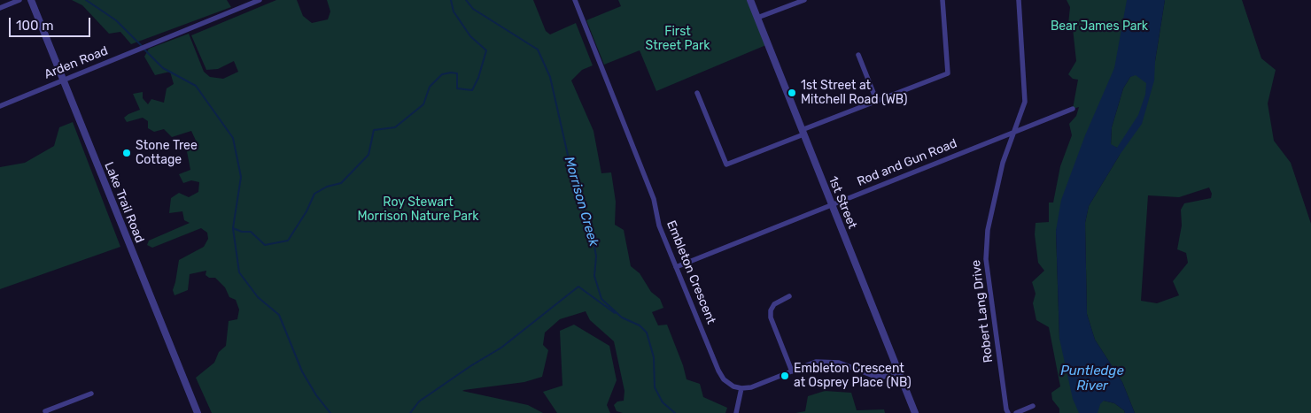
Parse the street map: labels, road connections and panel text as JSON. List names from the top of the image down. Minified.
{"streets":{"street":["Arden Road","Rod and Gun Road","Lake Trail Road","1st Street","Embleton Crescent","Robert Lang Drive"]},"crossings":[["Arden Road","Lake Trail Road"],["Rod and Gun Road","1st Street"],["Rod and Gun Road","Embleton Crescent"],["Rod and Gun Road","Robert Lang Drive"]],"water":["Morrison Creek","Puntledge River"],"parks":["Bear James Park","First Street Park","Roy Stewart Morrison Nature Park"],"places":["1st Street at Mitchell Road (WB)","Stone Tree Cottage","Embleton Crescent at Osprey Place (NB)"],"scale_bar":"100 m"}
